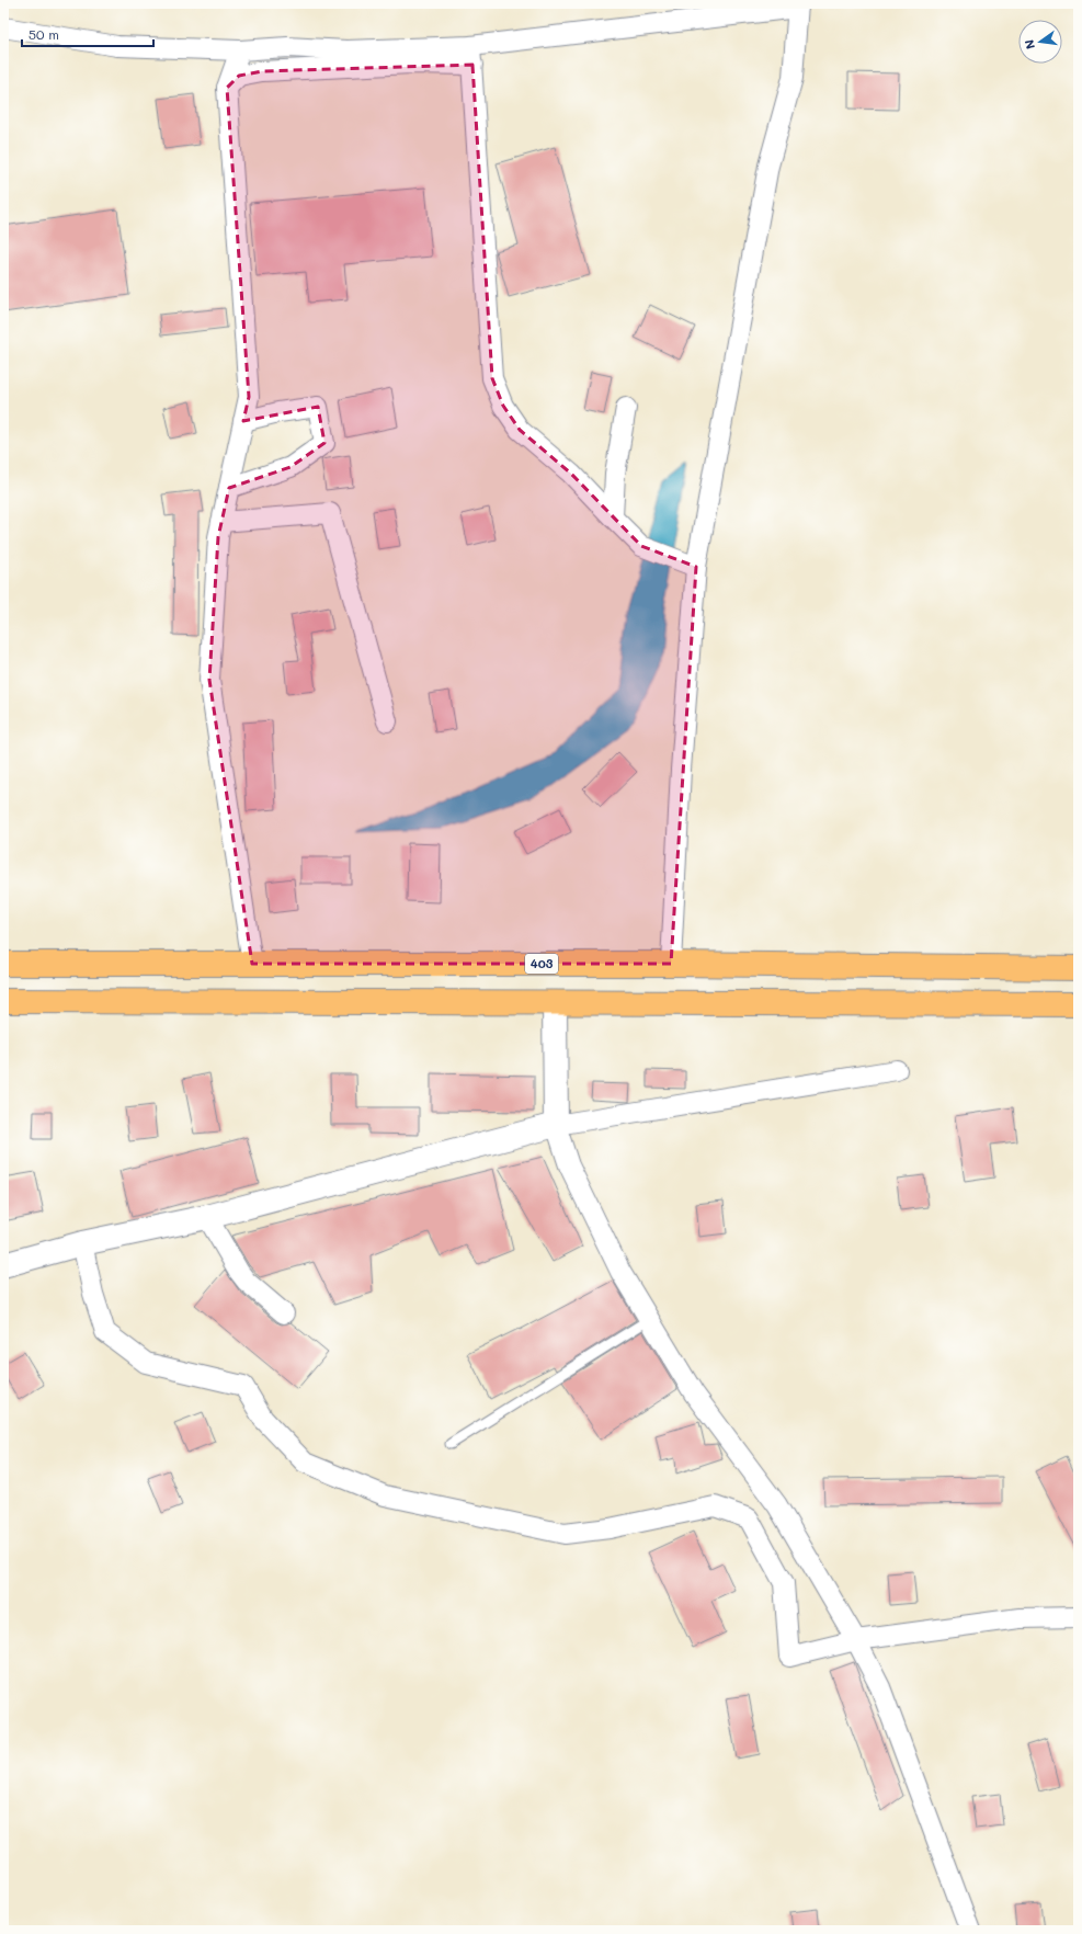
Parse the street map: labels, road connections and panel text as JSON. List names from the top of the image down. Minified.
{"streets":{"highway":["403"]},"scale_bar":"50 m","north":"left"}
